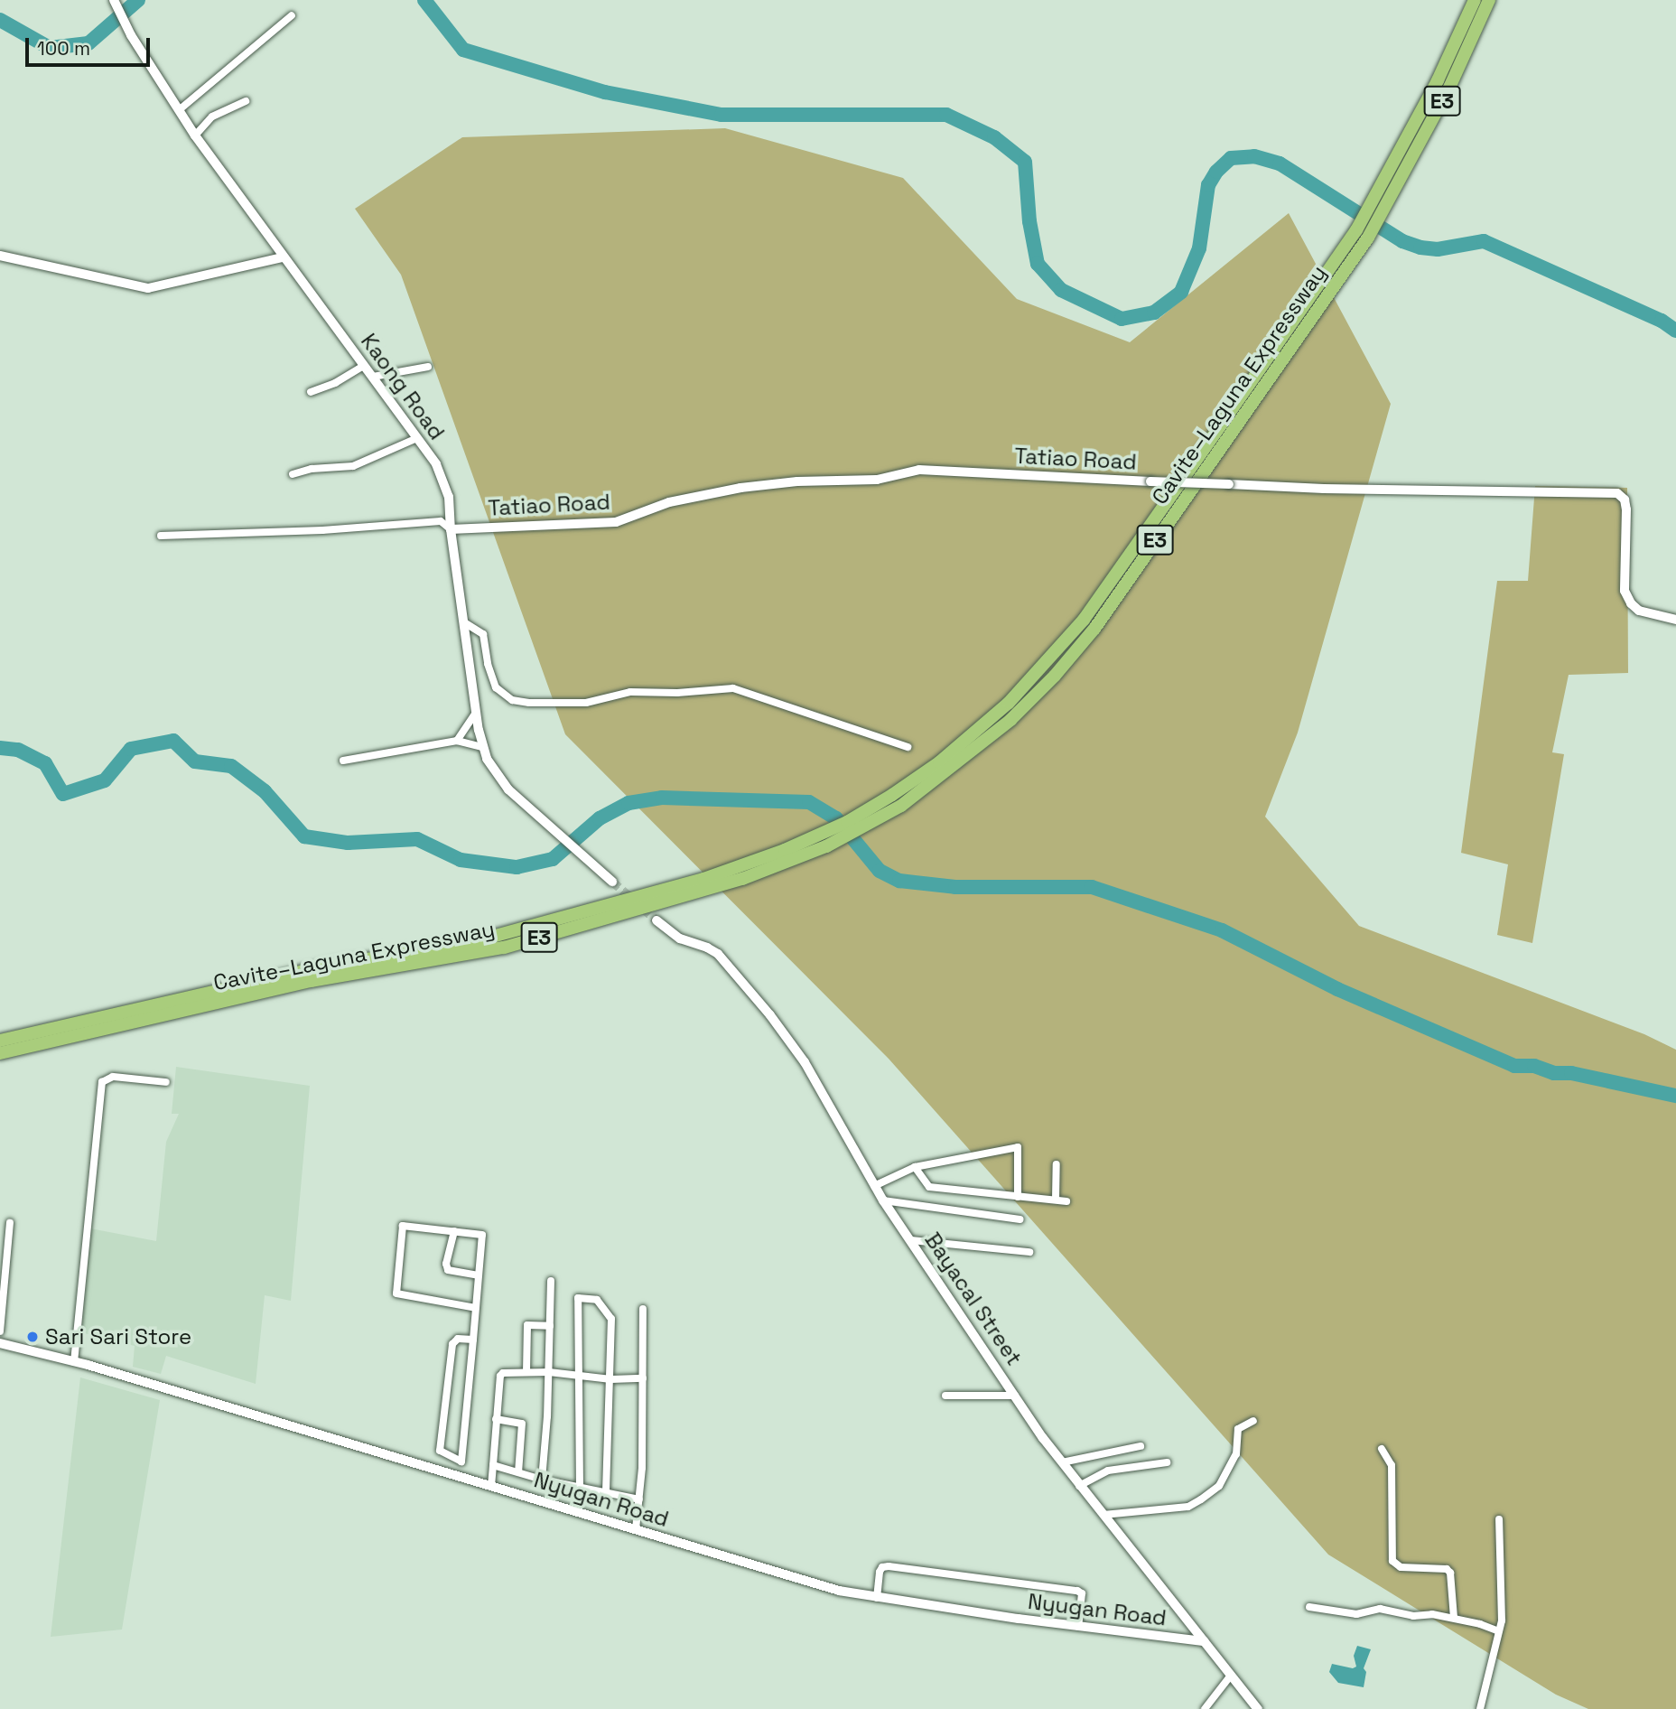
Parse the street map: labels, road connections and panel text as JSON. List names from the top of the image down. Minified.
{"streets":{"highway":["E3","Cavite–Laguna Expressway"],"main road":["Kaong Road","Bayacal Street","Nyugan Road"],"street":["Tatiao Road"]},"crossings":[["Kaong Road","Tatiao Road"],["Bayacal Street","Nyugan Road"]],"places":["Sari Sari Store"],"scale_bar":"100 m"}
